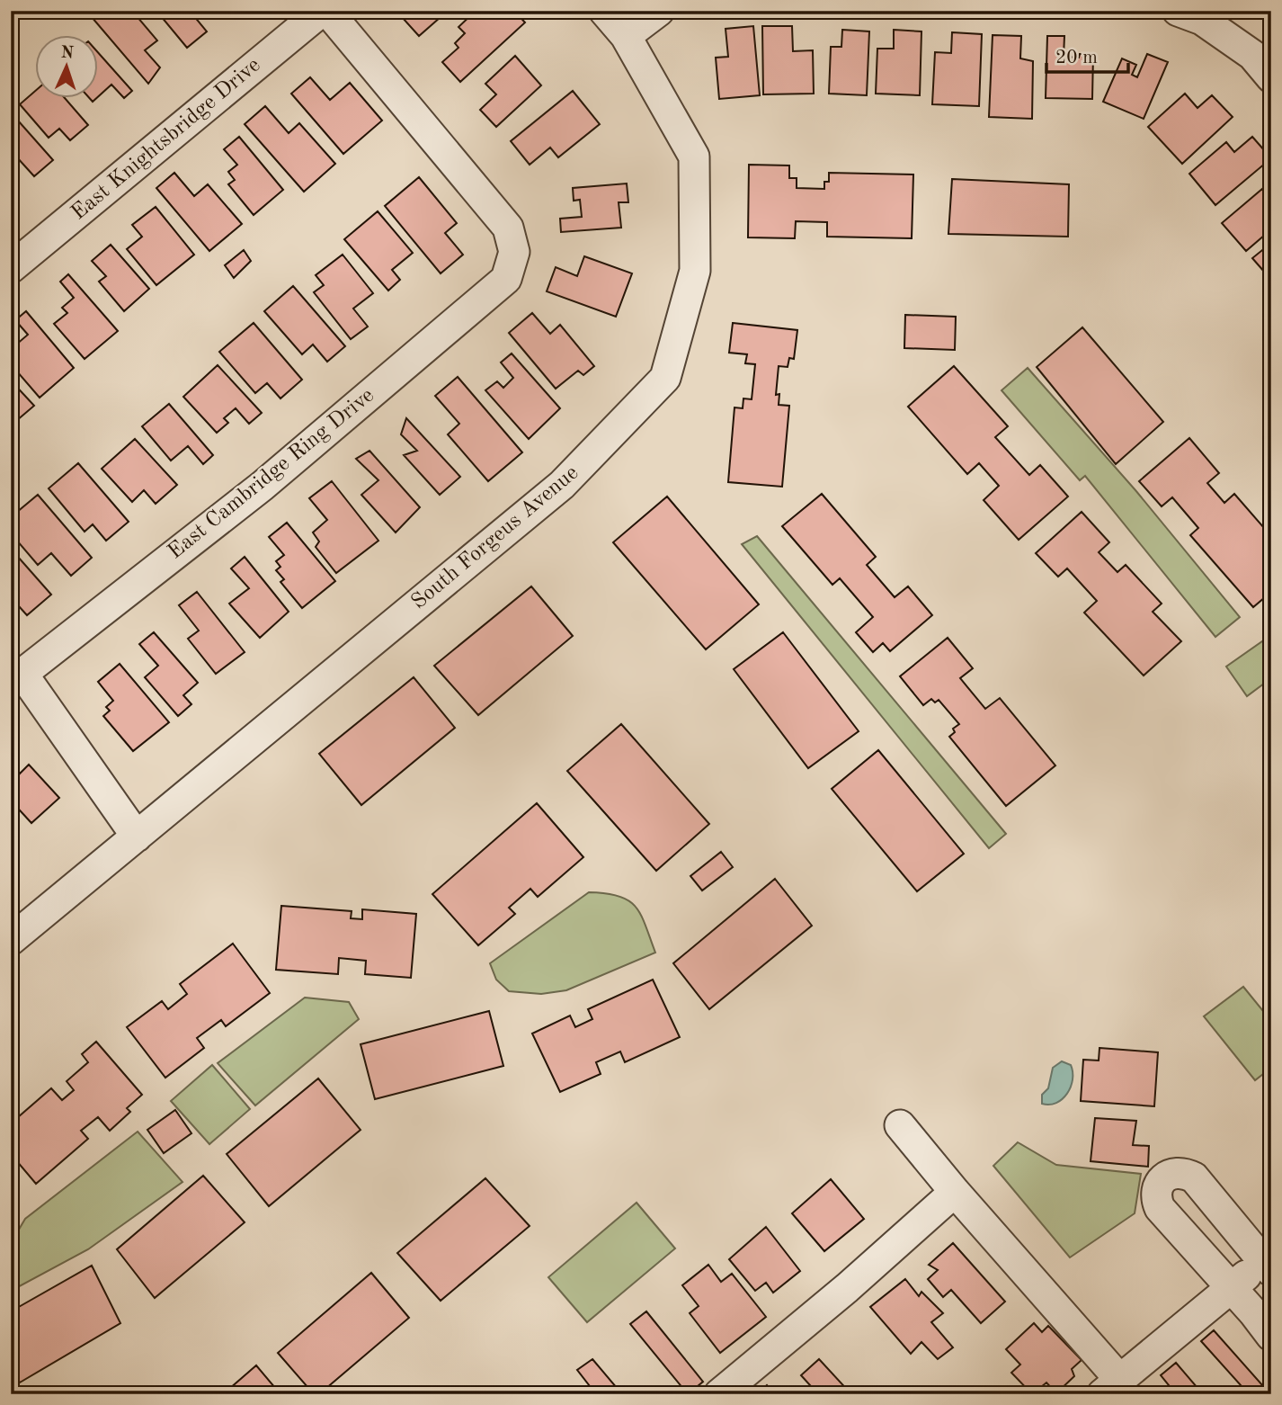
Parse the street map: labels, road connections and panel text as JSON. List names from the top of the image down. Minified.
{"streets":{"street":["East Knightsbridge Drive","East Cambridge Ring Drive","South Forgeus Avenue"]},"scale_bar":"20 m","north":"top"}
